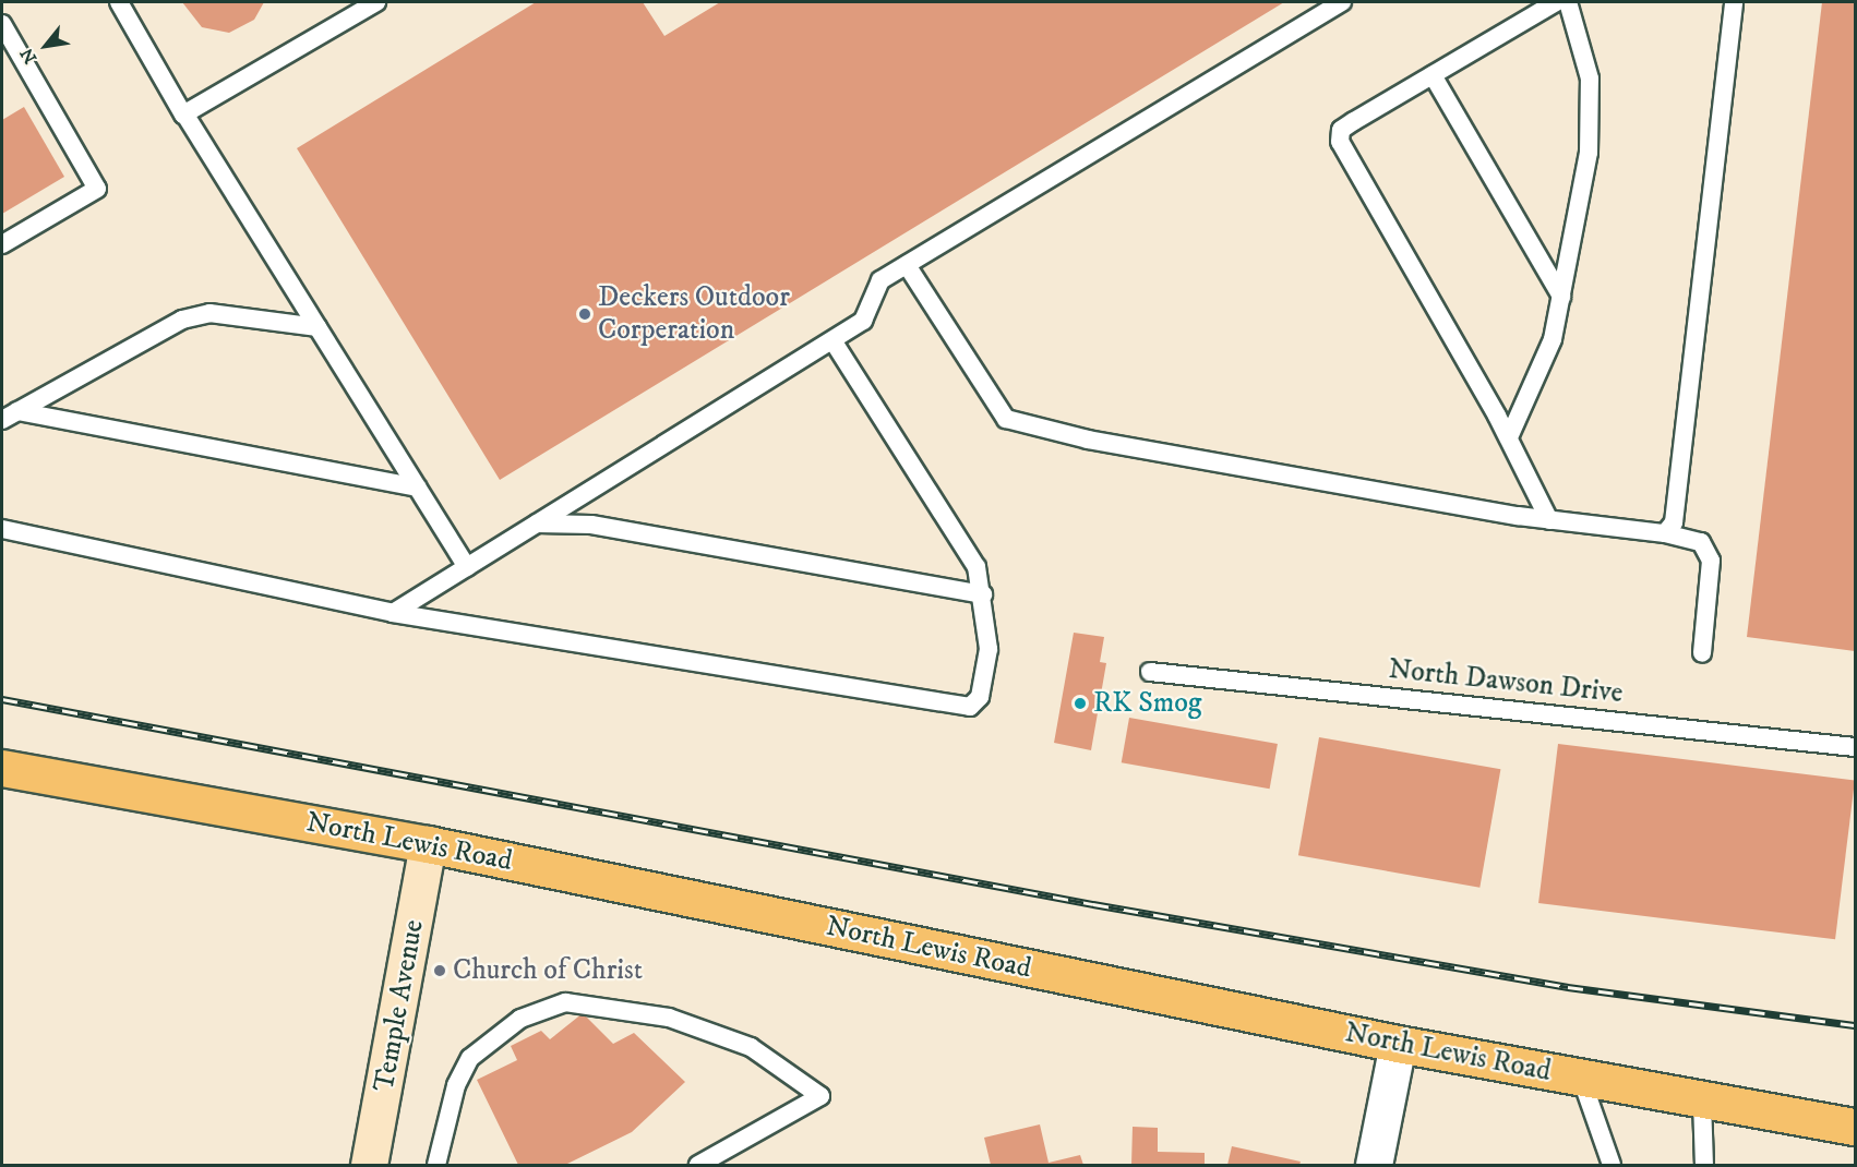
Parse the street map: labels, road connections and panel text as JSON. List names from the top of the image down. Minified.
{"streets":{"main road":["North Lewis Road","Temple Avenue"],"lane":["North Dawson Drive"]},"crossings":[["North Lewis Road","Temple Avenue"]],"places":["Deckers Outdoor Corperation","RK Smog","Church of Christ"],"north":"bottom left"}
